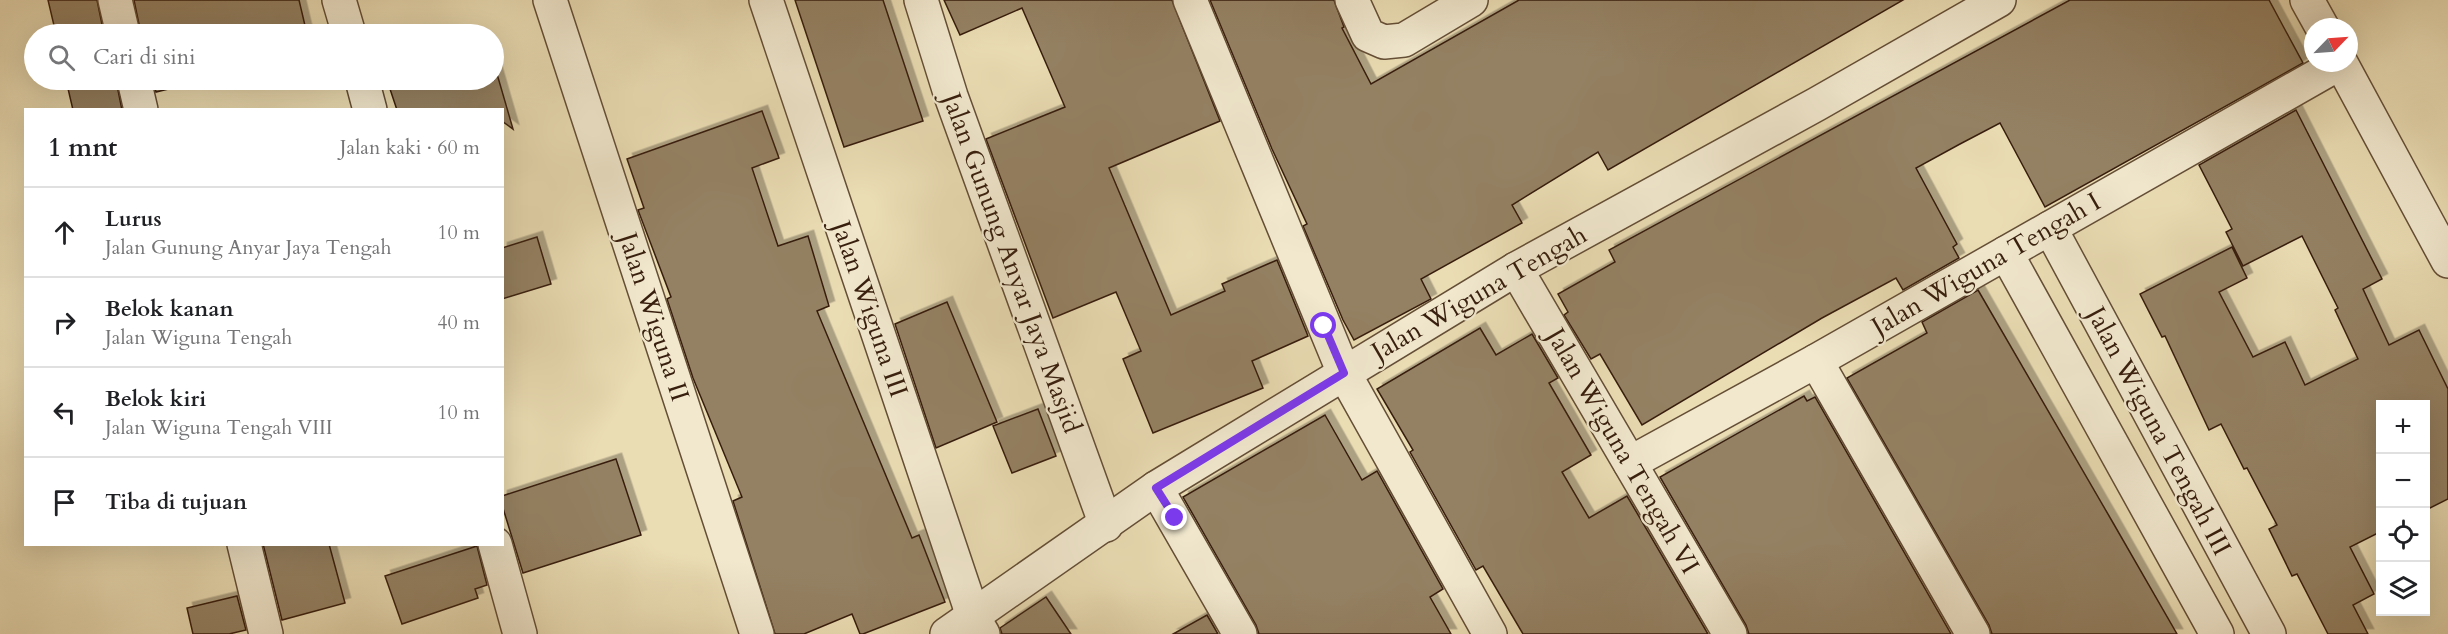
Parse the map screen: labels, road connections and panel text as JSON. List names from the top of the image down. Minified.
{"streets":{"street":["Jalan Gunung Anyar Jaya Masjid","Jalan Wiguna Tengah I","Jalan Wiguna Tengah","Jalan Wiguna III","Jalan Wiguna II","Jalan Wiguna Tengah III","Jalan Wiguna Tengah VI"]},"crossings":[["Jalan Gunung Anyar Jaya Masjid","Jalan Wiguna Tengah"],["Jalan Wiguna Tengah I","Jalan Wiguna Tengah III"],["Jalan Wiguna Tengah I","Jalan Wiguna Tengah VI"],["Jalan Wiguna Tengah","Jalan Wiguna III"],["Jalan Wiguna Tengah","Jalan Wiguna Tengah VI"]],"north":"top right","page":{"search":"Cari di sini","heading":["1 mnt","Jalan kaki · 60 m"],"list":[["Lurus","Jalan Gunung Anyar Jaya Tengah","10 m"],["Belok kanan","Jalan Wiguna Tengah","40 m"],["Belok kiri","Jalan Wiguna Tengah VIII","10 m"],"Tiba di tujuan"],"map_buttons":["+","−"]}}
